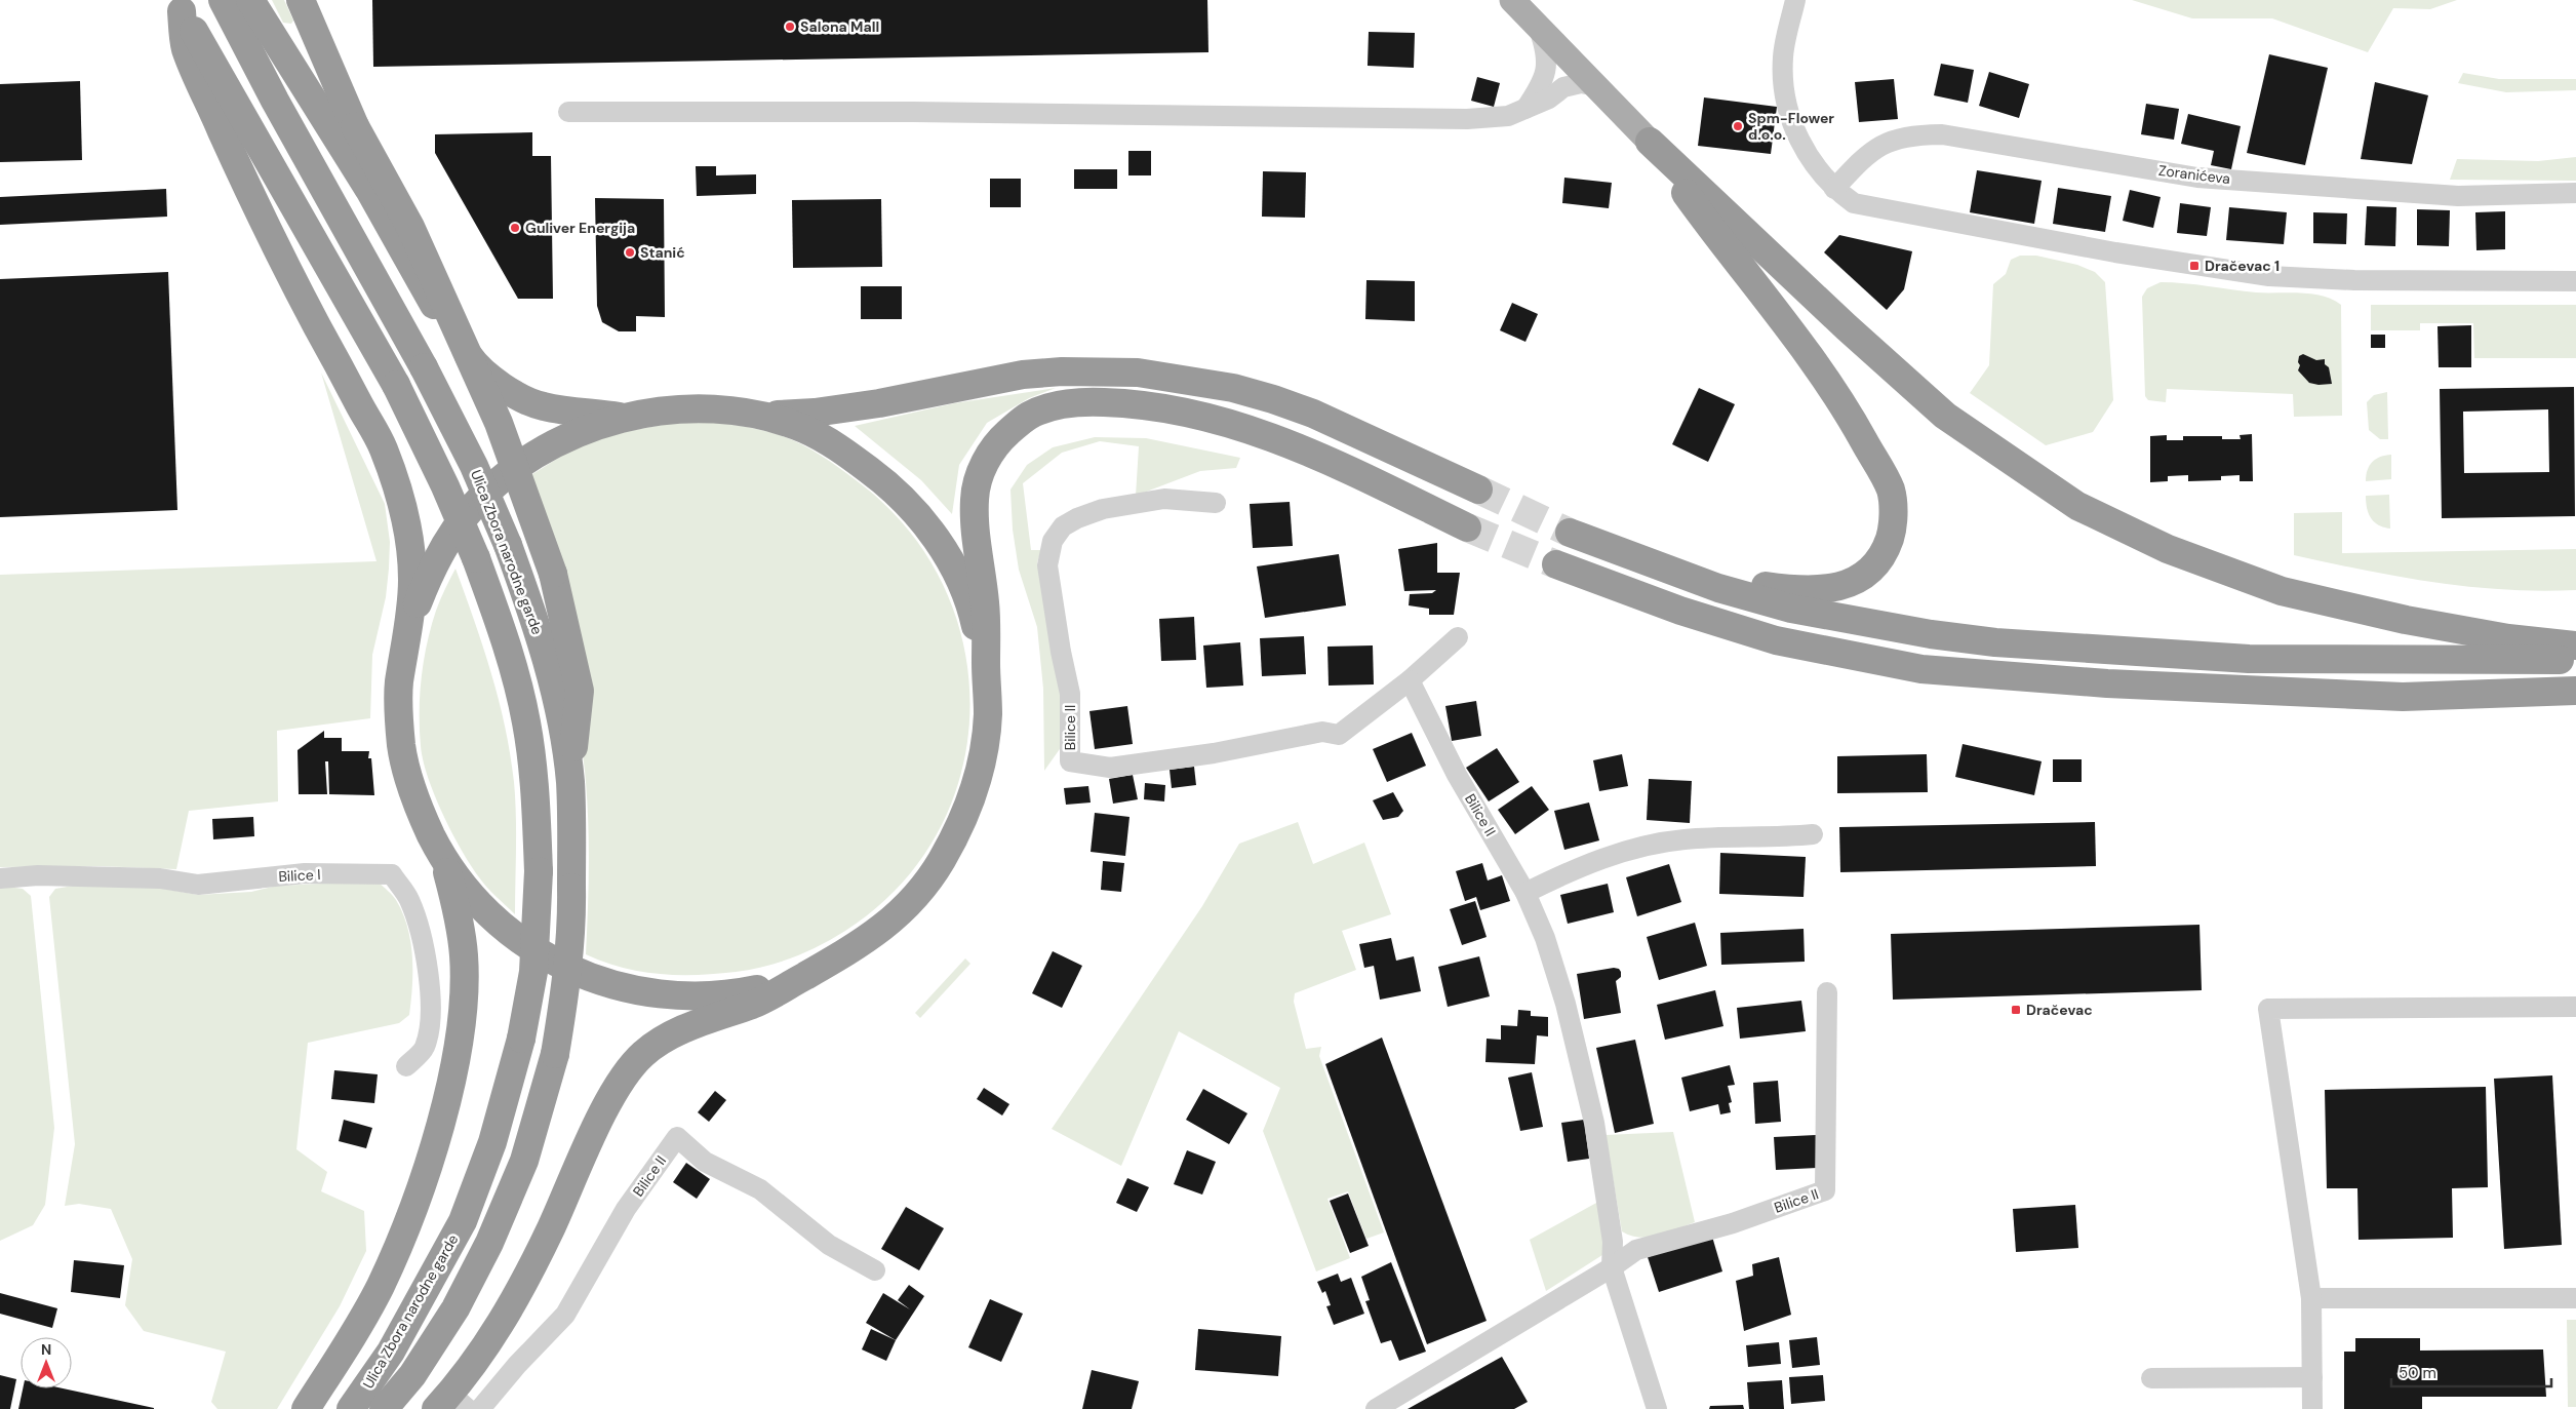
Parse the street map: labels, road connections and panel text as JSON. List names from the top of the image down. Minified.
{"streets":{"highway":["Ulica Zbora narodne garde"],"street":["Zoranićeva","Bilice II","Bilice I"]},"places":{"other":["Salona Mall","Spm-Flower d.o.o.","Guliver Energija","Stanić"],"transit":["Dračevac 1","Dračevac"]},"scale_bar":"50 m","north":"top"}
